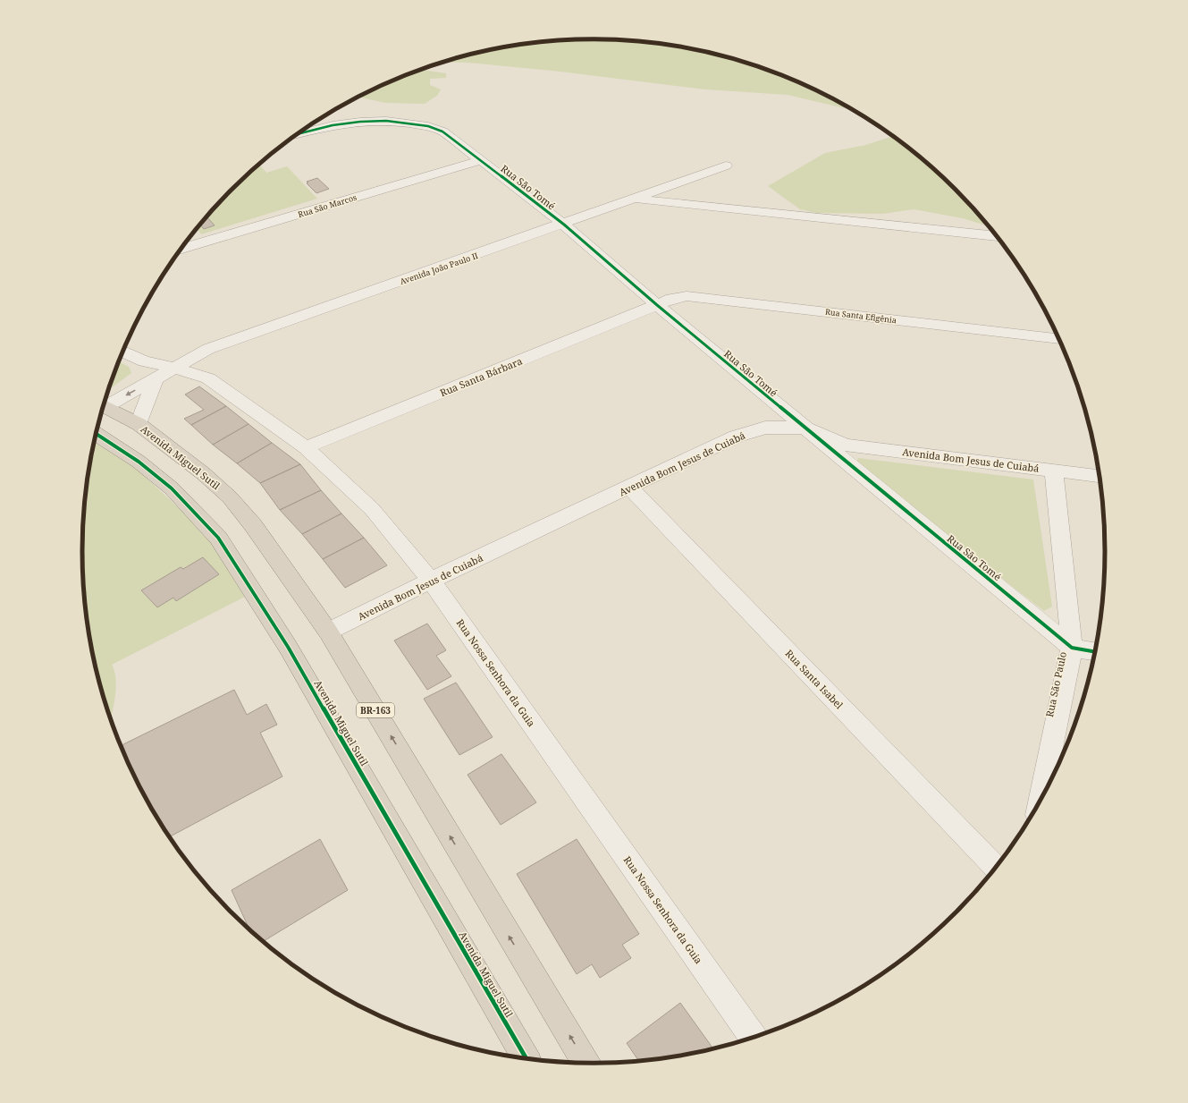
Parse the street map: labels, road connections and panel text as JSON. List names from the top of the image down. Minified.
{"streets":{"highway":["Avenida Miguel Sutil","BR-163"],"street":["Rua São Tomé","Rua São Marcos","Avenida João Paulo II","Rua Santa Efigênia","Rua Santa Bárbara","Avenida Bom Jesus de Cuiabá","Rua Nossa Senhora da Guia","Rua Santa Isabel","Rua São Paulo"]},"crossings":[["Rua São Tomé","Rua São Marcos"],["Rua São Tomé","Avenida João Paulo II"],["Rua São Tomé","Rua Santa Efigênia"],["Rua São Tomé","Rua Santa Bárbara"],["Rua São Tomé","Avenida Bom Jesus de Cuiabá"],["Rua São Tomé","Rua São Paulo"],["Avenida João Paulo II","Rua Nossa Senhora da Guia"],["Rua Santa Efigênia","Rua Santa Bárbara"],["Rua Santa Bárbara","Rua Nossa Senhora da Guia"],["Avenida Miguel Sutil","Avenida Bom Jesus de Cuiabá"],["Avenida Bom Jesus de Cuiabá","Rua Nossa Senhora da Guia"],["Avenida Bom Jesus de Cuiabá","Rua Santa Isabel"],["Avenida Bom Jesus de Cuiabá","Rua São Paulo"]]}
